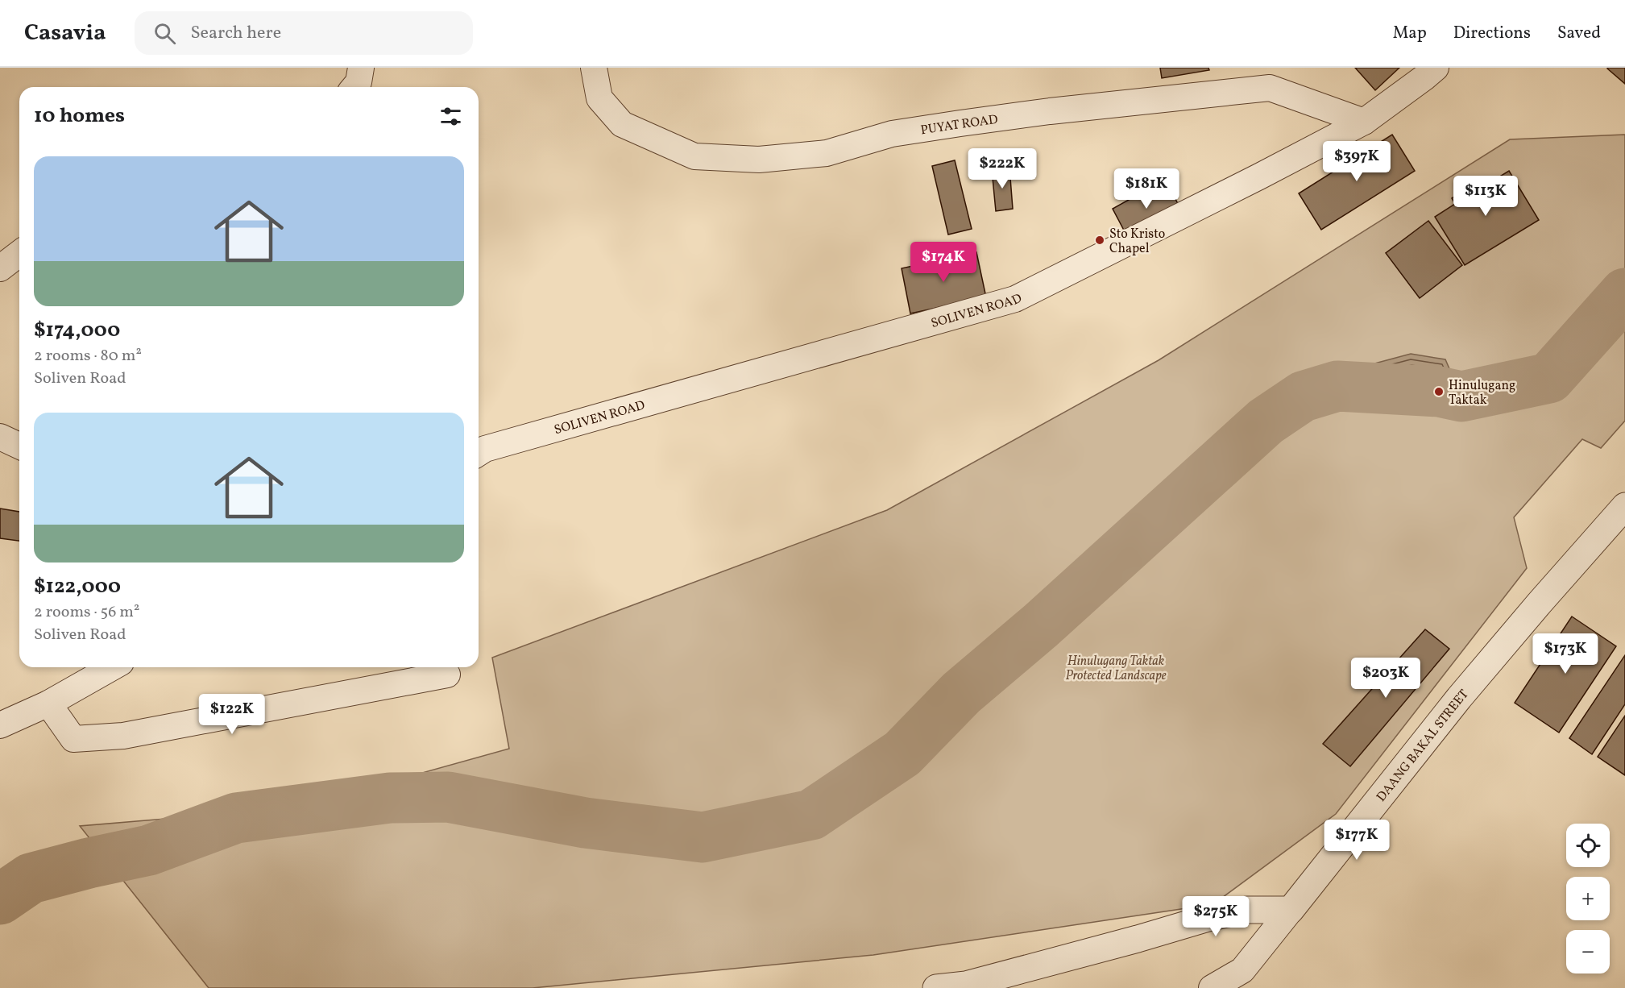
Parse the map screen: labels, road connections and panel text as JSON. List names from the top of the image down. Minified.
{"streets":{"street":["PUYAT ROAD","SOLIVEN ROAD","DAANG BAKAL STREET"]},"crossings":[["PUYAT ROAD","SOLIVEN ROAD"]],"parks":["Hinulugang Taktak Protected Landscape"],"places":["Sto Kristo Chapel","Hinulugang Taktak"],"page":{"header":"Casavia","search":"Search here","nav":["Map","Directions","Saved"],"heading":"10 homes","price":["$397K","$222K","$181K","$113K","$174K","$173K","$203K","$122K","$177K","$275K"],"list":[{"name":"$174,000","note":"2 rooms · 80 m² · Soliven Road"},{"name":"$122,000","note":"2 rooms · 56 m² · Soliven Road"}],"map_buttons":["+","−"]}}
